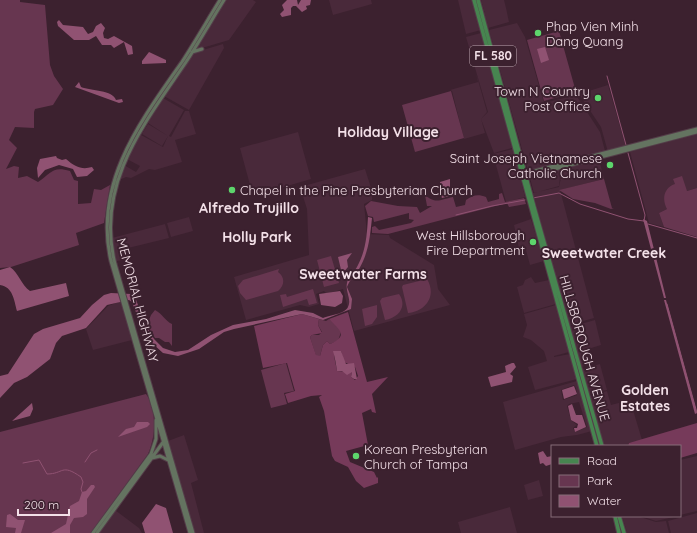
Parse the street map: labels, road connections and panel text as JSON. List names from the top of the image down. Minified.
{"streets":{"main road":["FL 580","MEMORIAL HIGHWAY","HILLSBOROUGH AVENUE"]},"districts":["Holiday Village","Alfredo Trujillo","Holly Park","Sweetwater Creek","Sweetwater Farms","Golden Estates"],"places":["Phap Vien Minh Dang Quang","Town N Country Post Office","Saint Joseph Vietnamese Catholic Church","Chapel in the Pine Presbyterian Church","West Hillsborough Fire Department","Korean Presbyterian Church of Tampa"],"legend":["Road","Park","Water"],"scale_bar":"200 m"}
